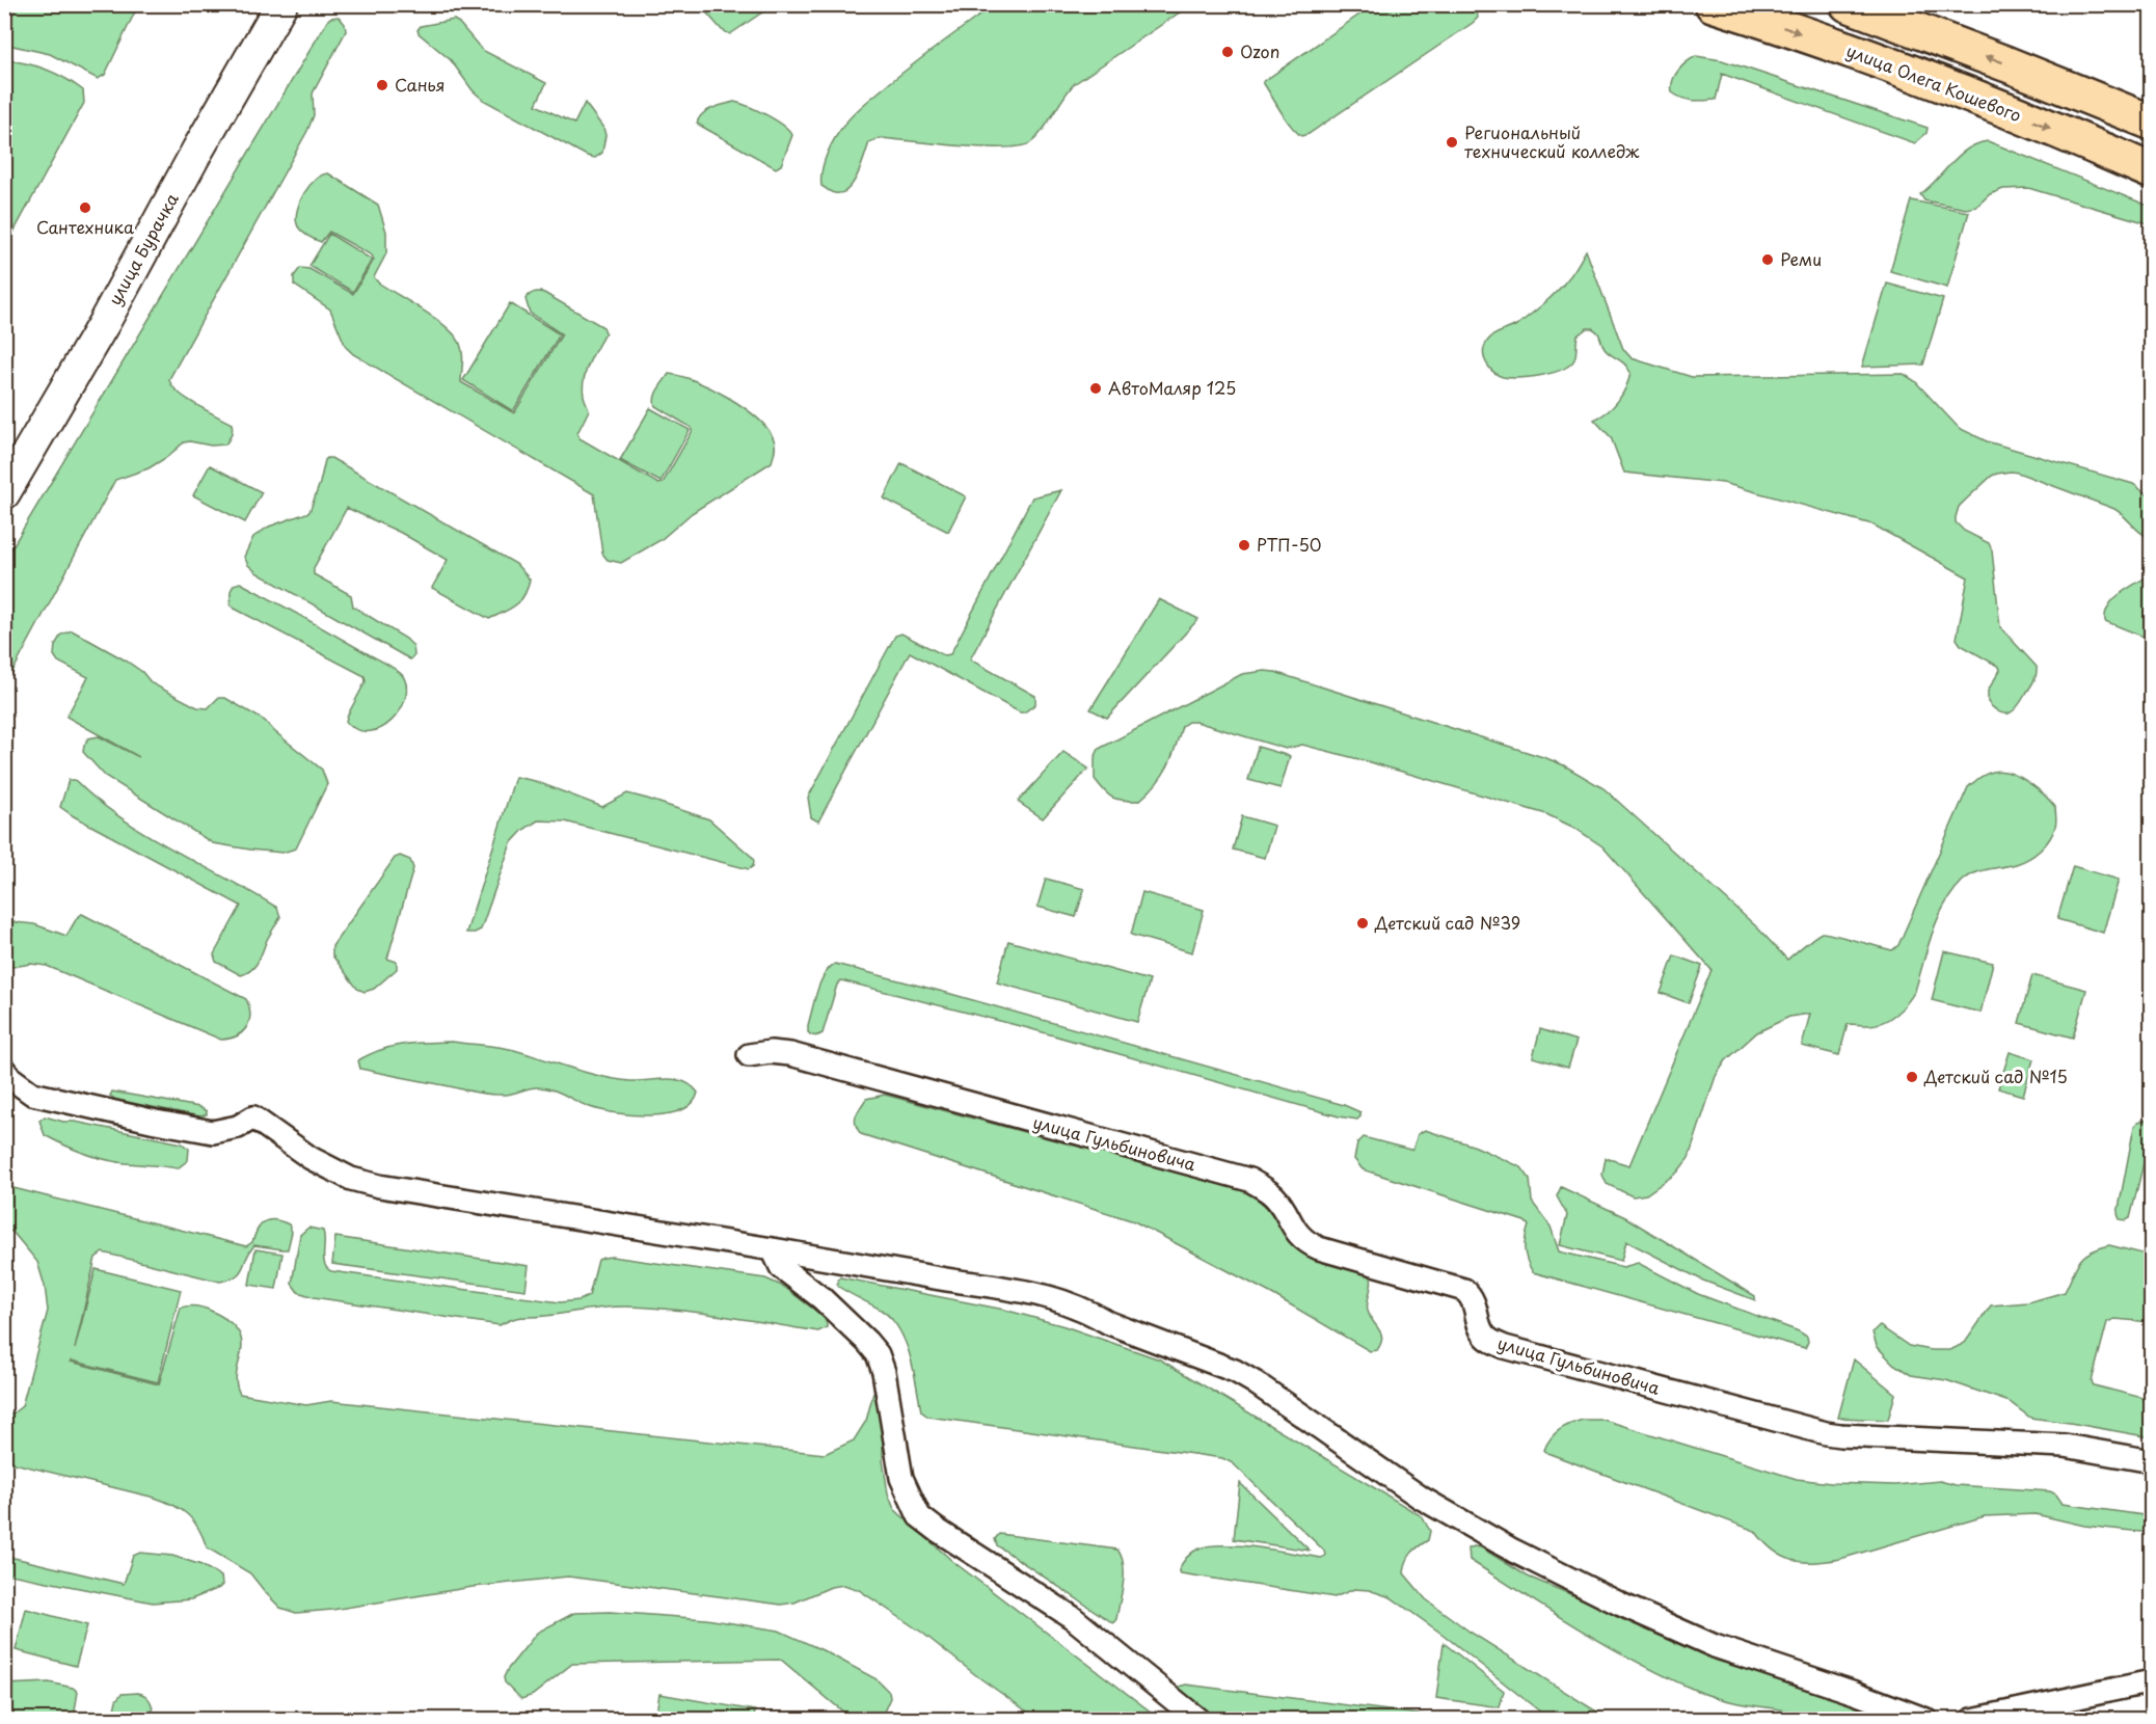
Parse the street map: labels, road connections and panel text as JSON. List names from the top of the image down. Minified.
{"streets":{"highway":["улица Олега Кошевого"],"main road":["улица Бурачка"],"street":["улица Гульбиновича"]},"places":["Ozon","Санья","Региональный технический колледж","Сантехника","Реми","АвтоМаляр 125","РТП-50","Детский сад №39","Детский сад №15"]}
